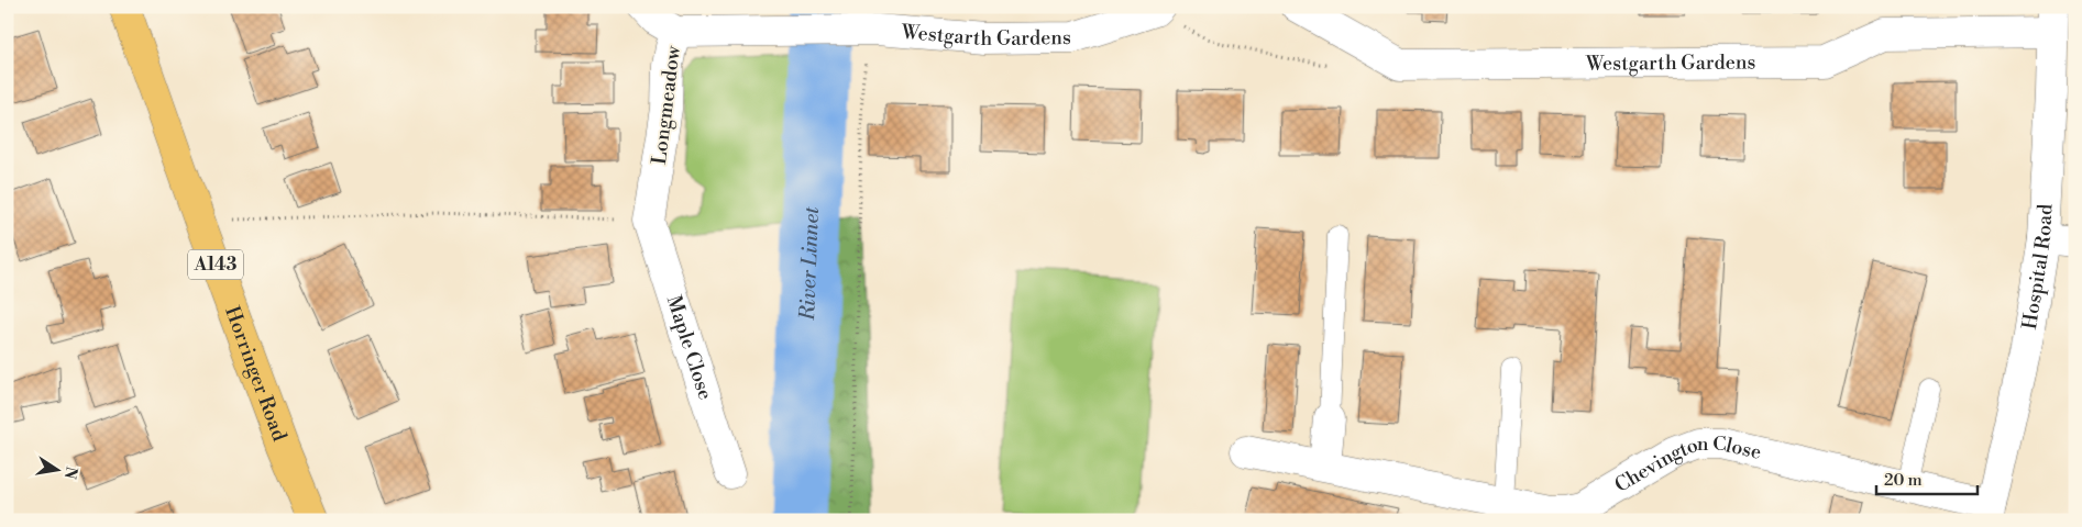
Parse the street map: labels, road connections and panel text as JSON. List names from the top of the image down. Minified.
{"streets":{"main road":["A143","Horringer Road"],"street":["Westgarth Gardens","Longmeadow","Hospital Road","Maple Close","Chevington Close"]},"crossings":[["Westgarth Gardens","Longmeadow"],["Westgarth Gardens","Hospital Road"],["Longmeadow","Maple Close"],["Hospital Road","Chevington Close"]],"water":["River Linnet"],"scale_bar":"20 m","north":"right"}
